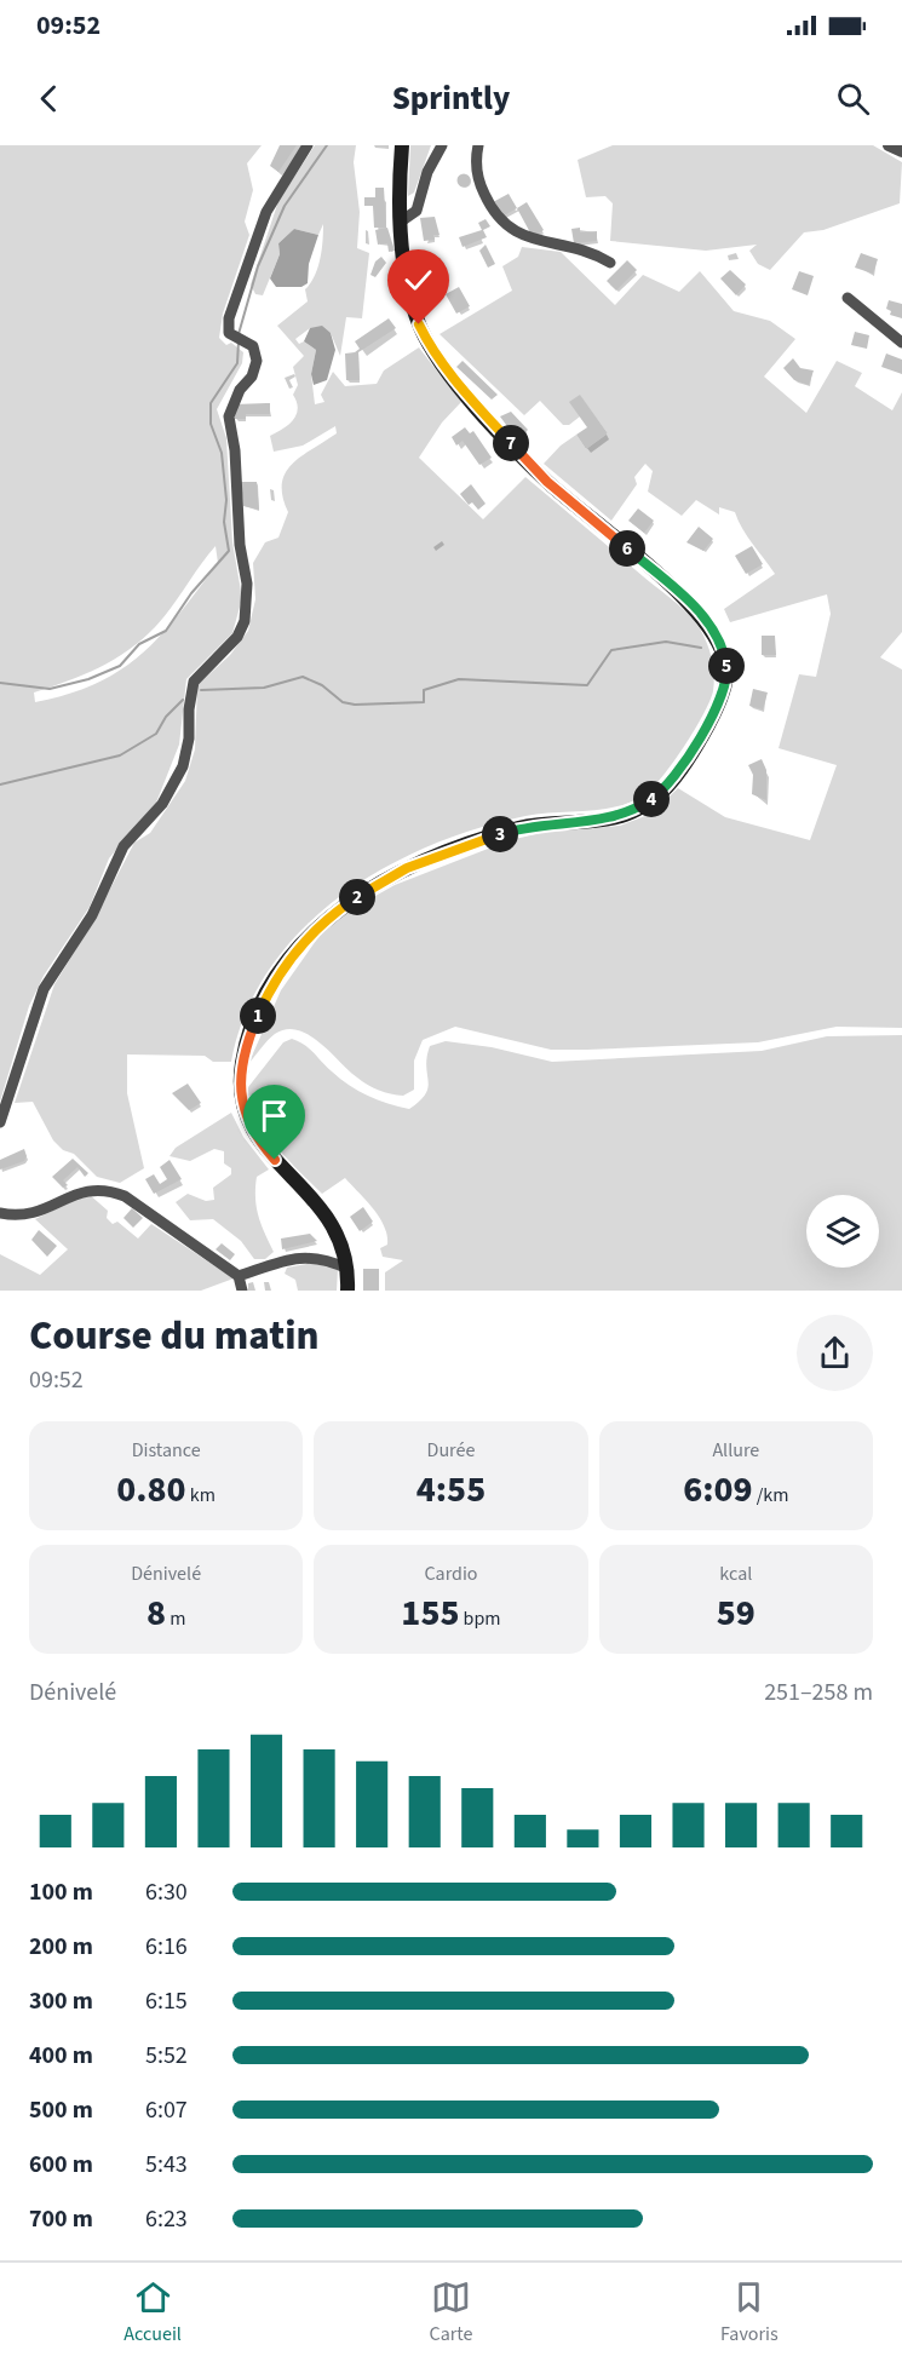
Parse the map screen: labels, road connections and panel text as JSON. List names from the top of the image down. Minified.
{"page":{"status":"09:52","header":"Sprintly","pins":["7","6","5","4","3","2","1"],"heading":["Course du matin","09:52"],"stats":[["Distance","0.80 km"],["Durée","4:55"],["Allure","6:09 /km"],["Dénivelé","8 m"],["Cardio","155 bpm"],["kcal","59"]],"chart":["Dénivelé","251–258 m"],"list":[{"name":"100 m","note":"6:30"},{"name":"200 m","note":"6:16"},{"name":"300 m","note":"6:15"},{"name":"400 m","note":"5:52"},{"name":"500 m","note":"6:07"},{"name":"600 m","note":"5:43"},{"name":"700 m","note":"6:23"}],"tabs":["Accueil","Carte","Favoris"]}}
